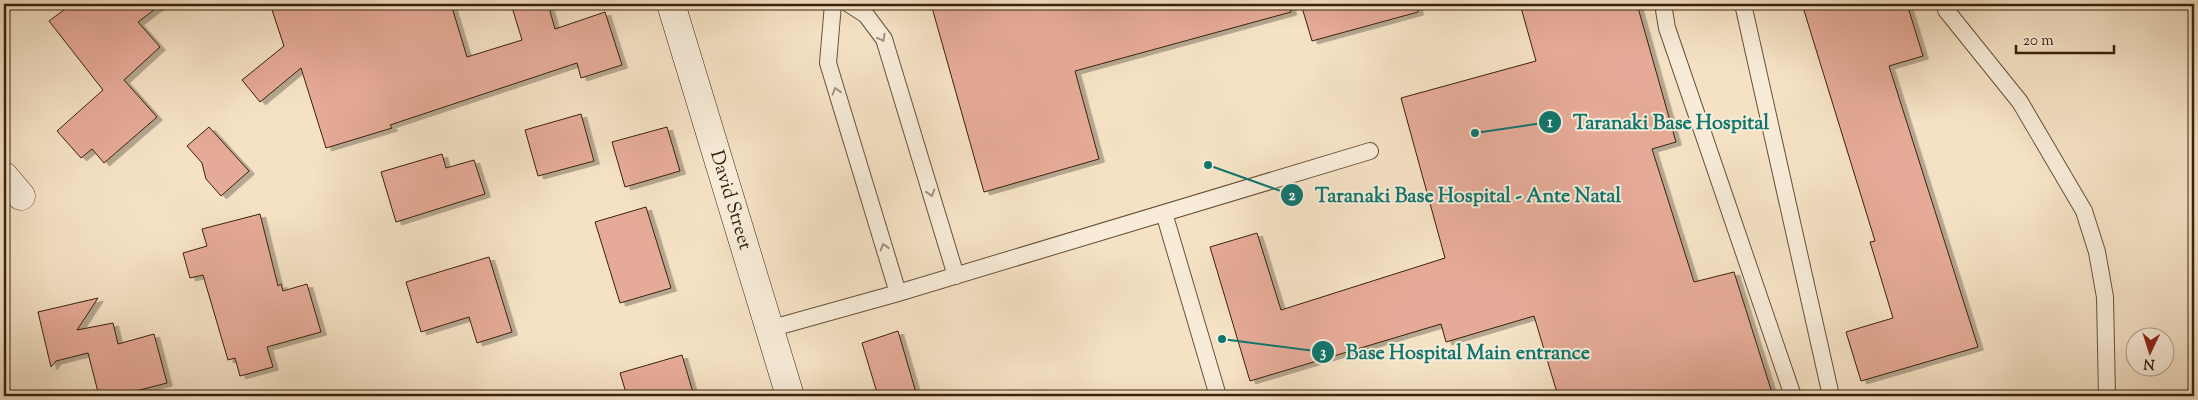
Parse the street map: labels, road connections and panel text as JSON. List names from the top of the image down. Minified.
{"streets":{"street":["David Street"]},"places":["Taranaki Base Hospital","Taranaki Base Hospital - Ante Natal","Base Hospital Main entrance"],"scale_bar":"20 m","north":"bottom"}
